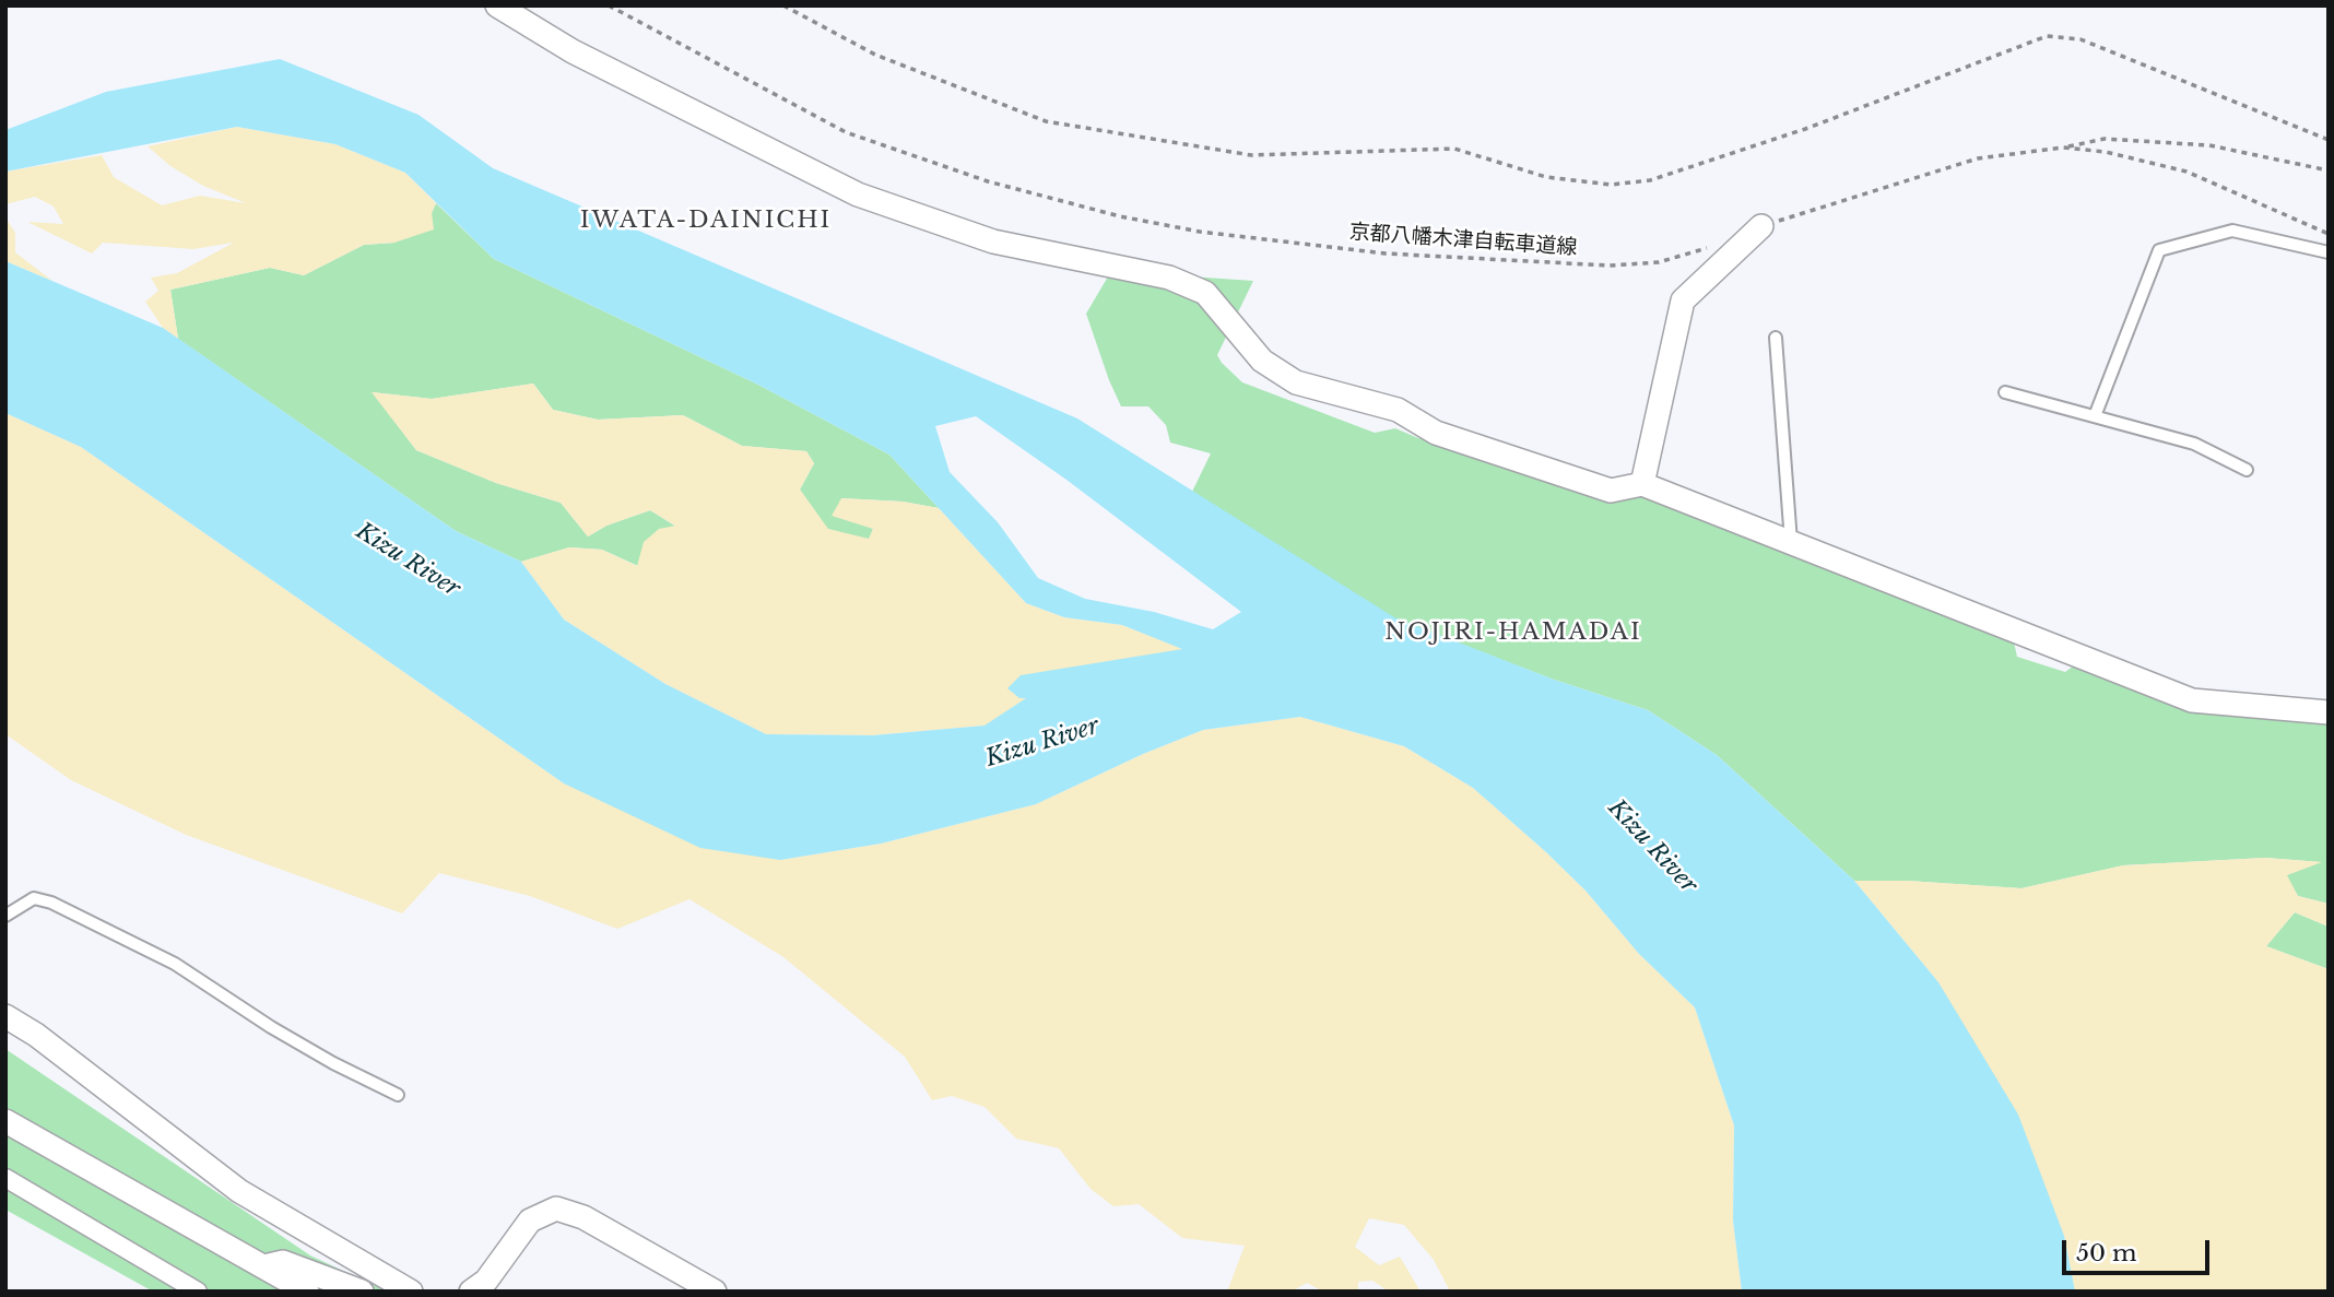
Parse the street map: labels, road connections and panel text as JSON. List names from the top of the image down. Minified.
{"streets":{"path":["京都八幡木津自転車道線"]},"districts":["IWATA-DAINICHI","NOJIRI-HAMADAI"],"water":["Kizu River"],"scale_bar":"50 m"}
